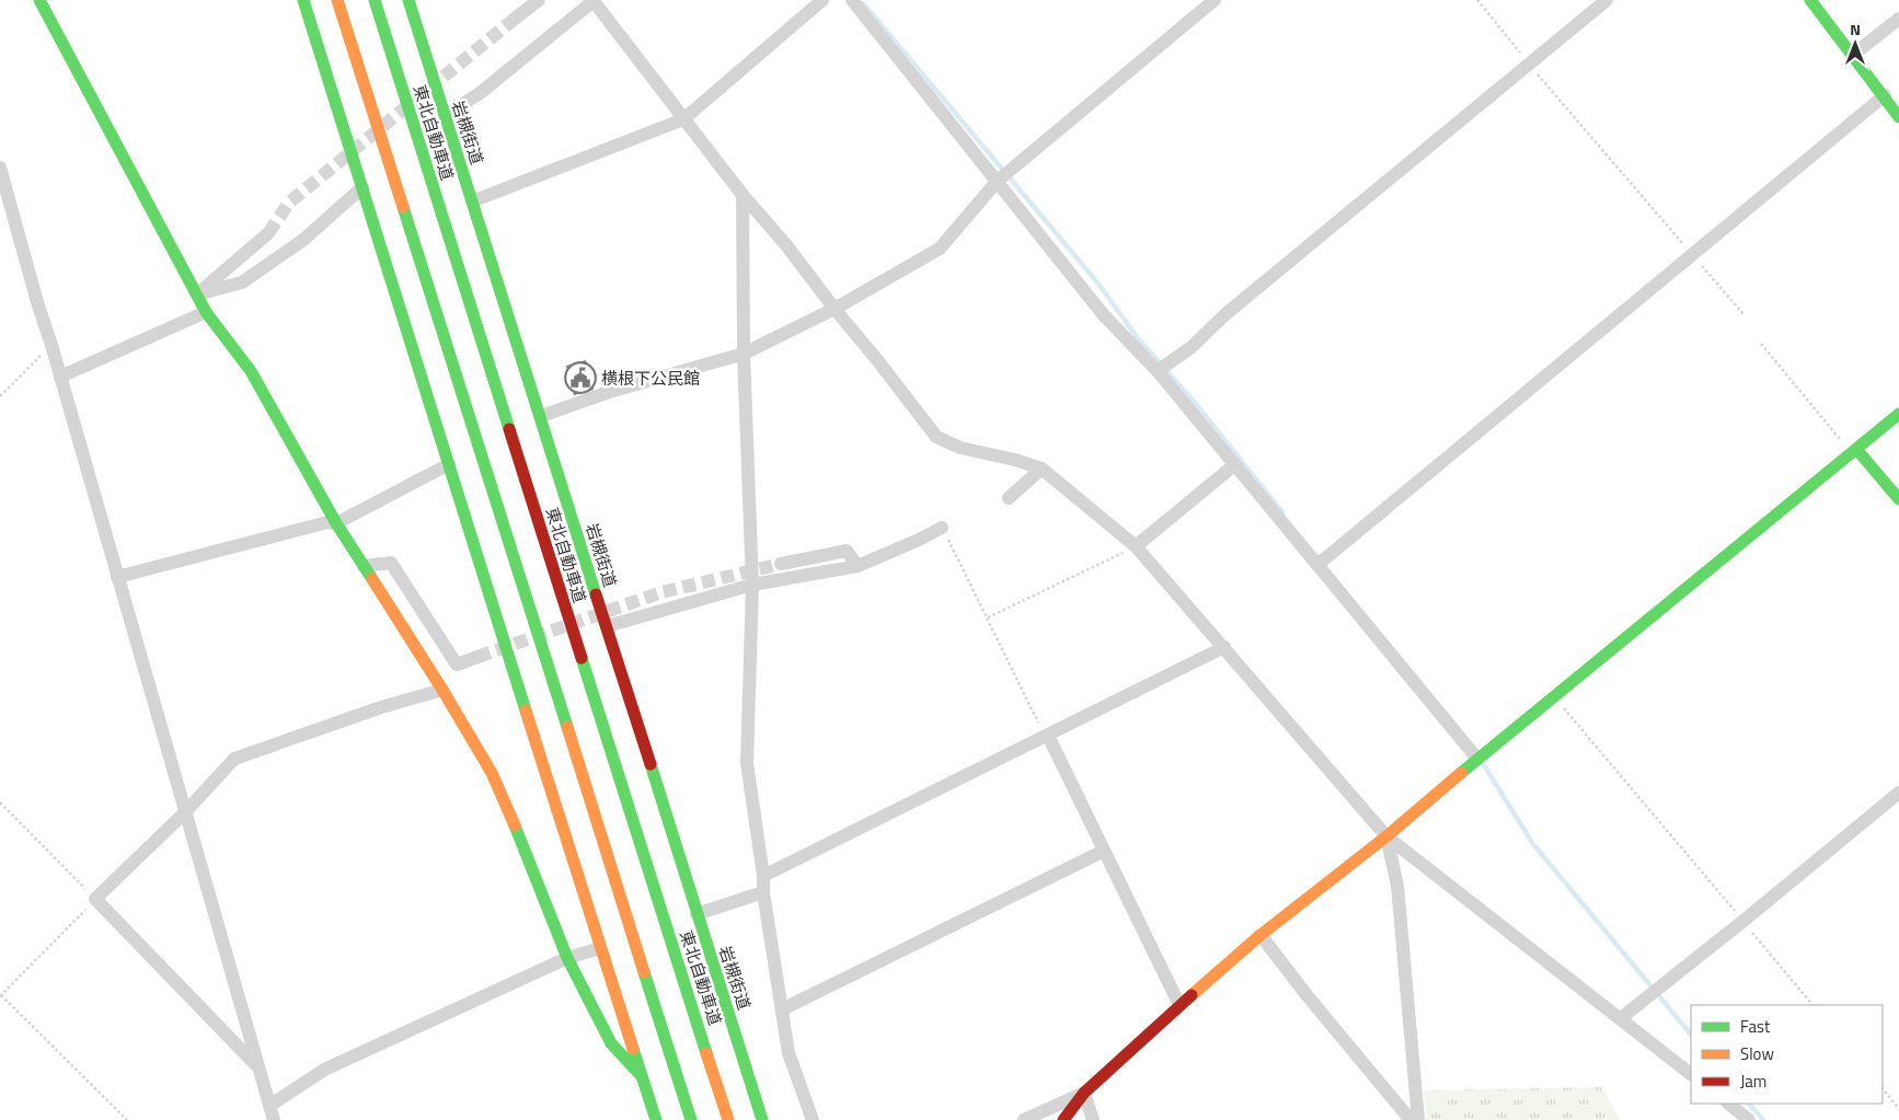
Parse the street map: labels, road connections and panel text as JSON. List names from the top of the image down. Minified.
{"streets":{"main road":["東北自動車道","岩槻街道"]},"places":{"public building":["横根下公民館"]},"legend":["Fast","Slow","Jam"],"north":"top"}
